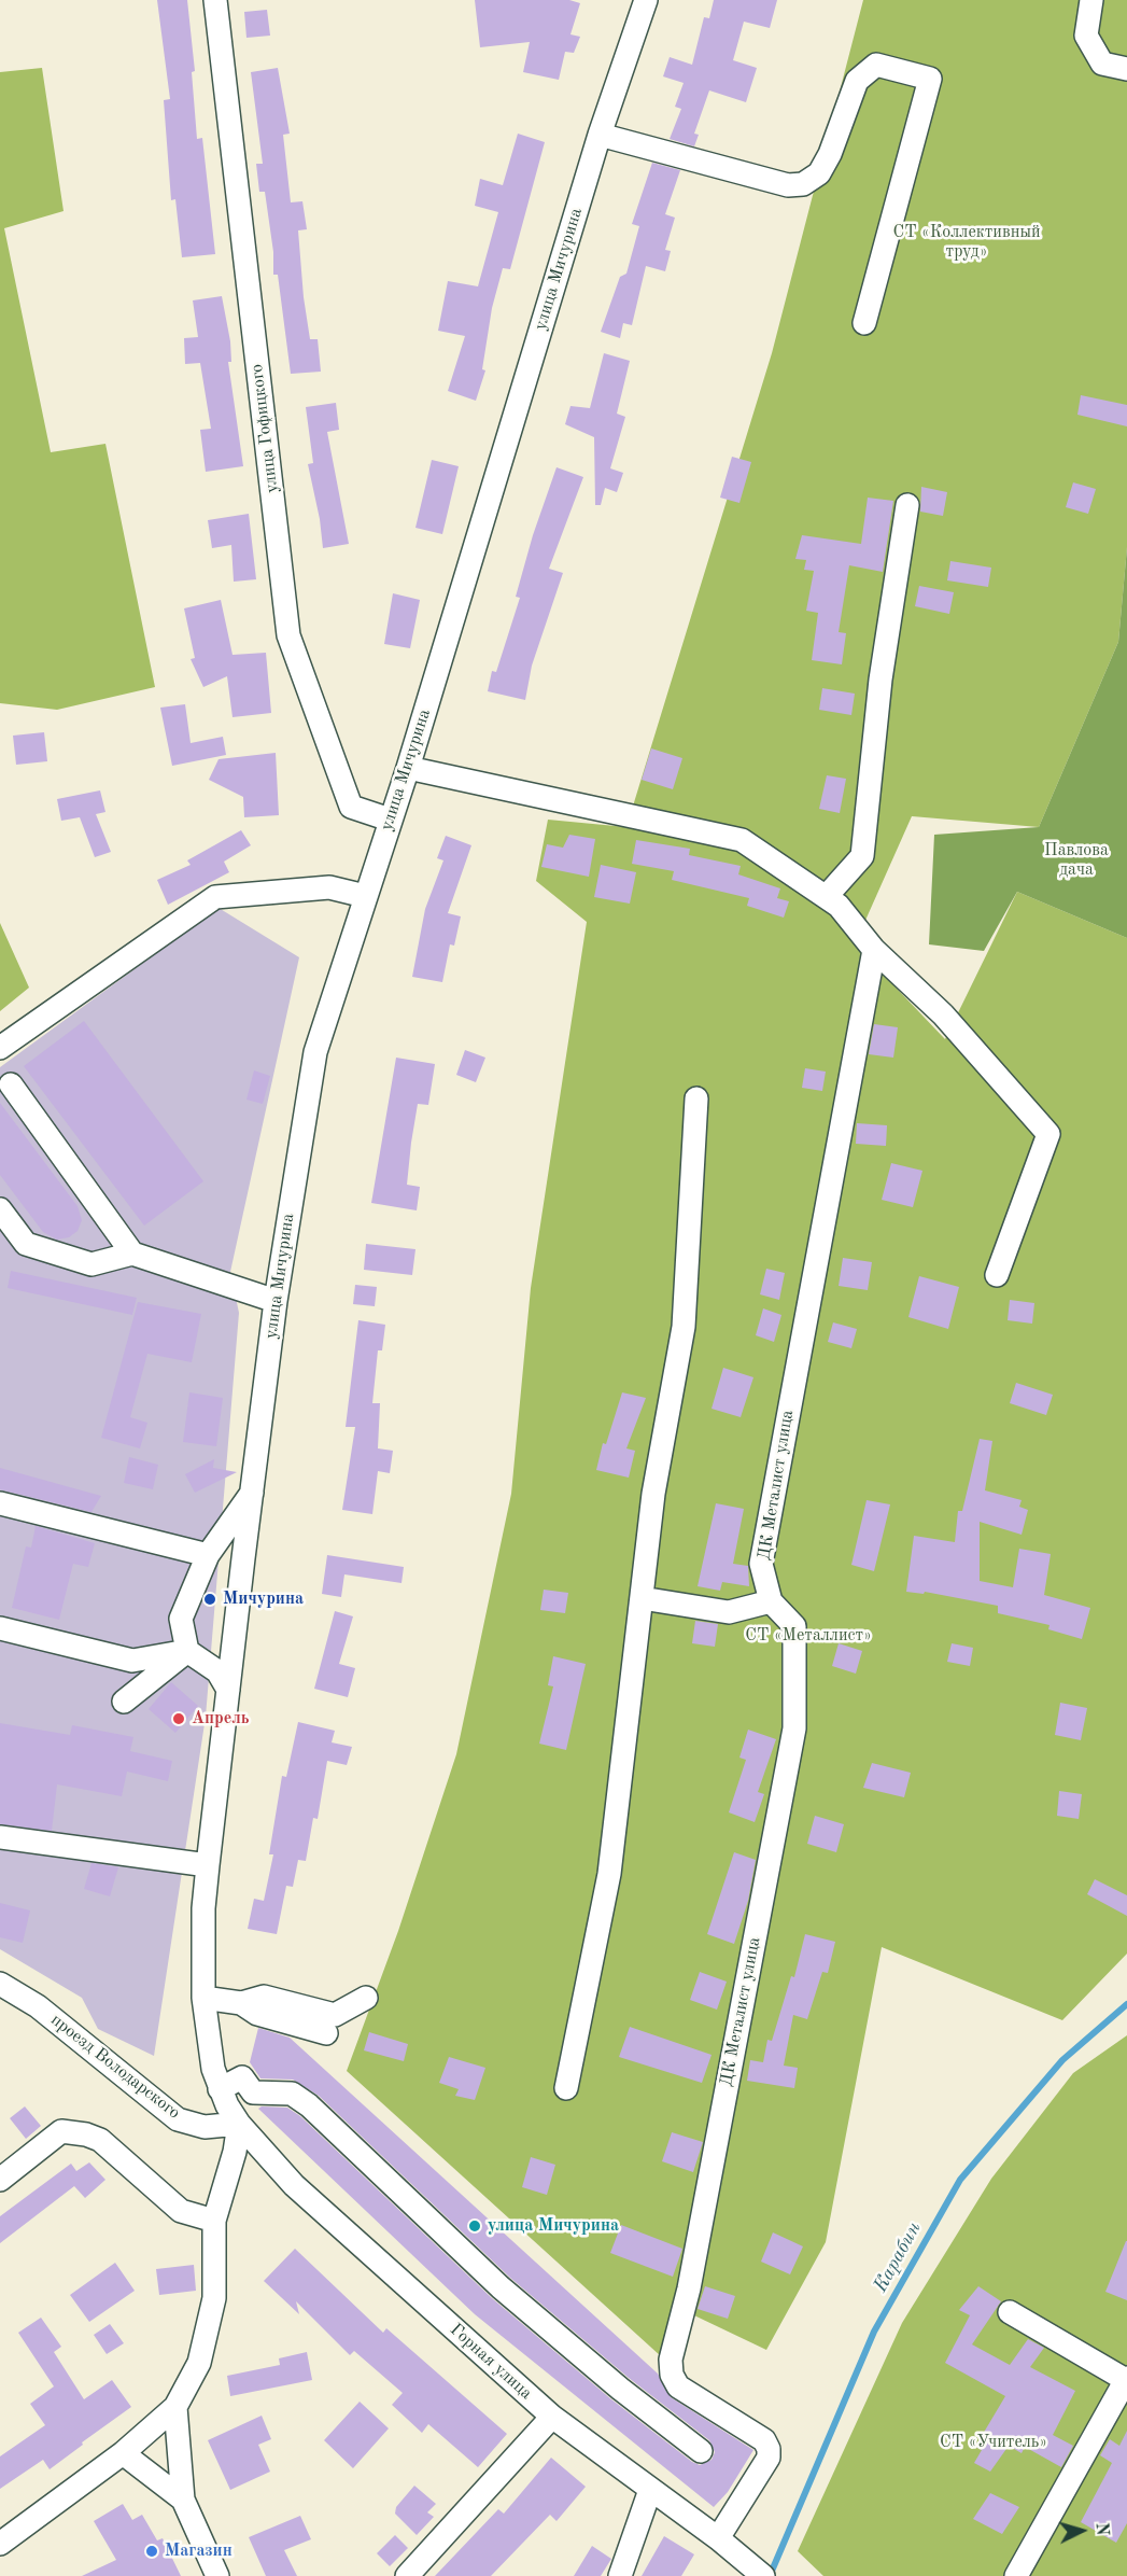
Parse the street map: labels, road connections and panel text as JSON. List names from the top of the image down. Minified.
{"streets":{"street":["улица Мичурина","улица Гофицкого","ДК Металист улица","проезд Володарского","Горная улица"]},"crossings":[["улица Мичурина","улица Гофицкого"],["улица Мичурина","проезд Володарского"],["улица Мичурина","Горная улица"],["ДК Металист улица","Горная улица"],["проезд Володарского","Горная улица"]],"water":["Карабин"],"parks":["СТ «Коллективный труд»","Павлова дача","СТ «Металлист»","СТ «Учитель»"],"places":["Мичурина","Апрель","улица Мичурина","Магазин"],"north":"right"}
